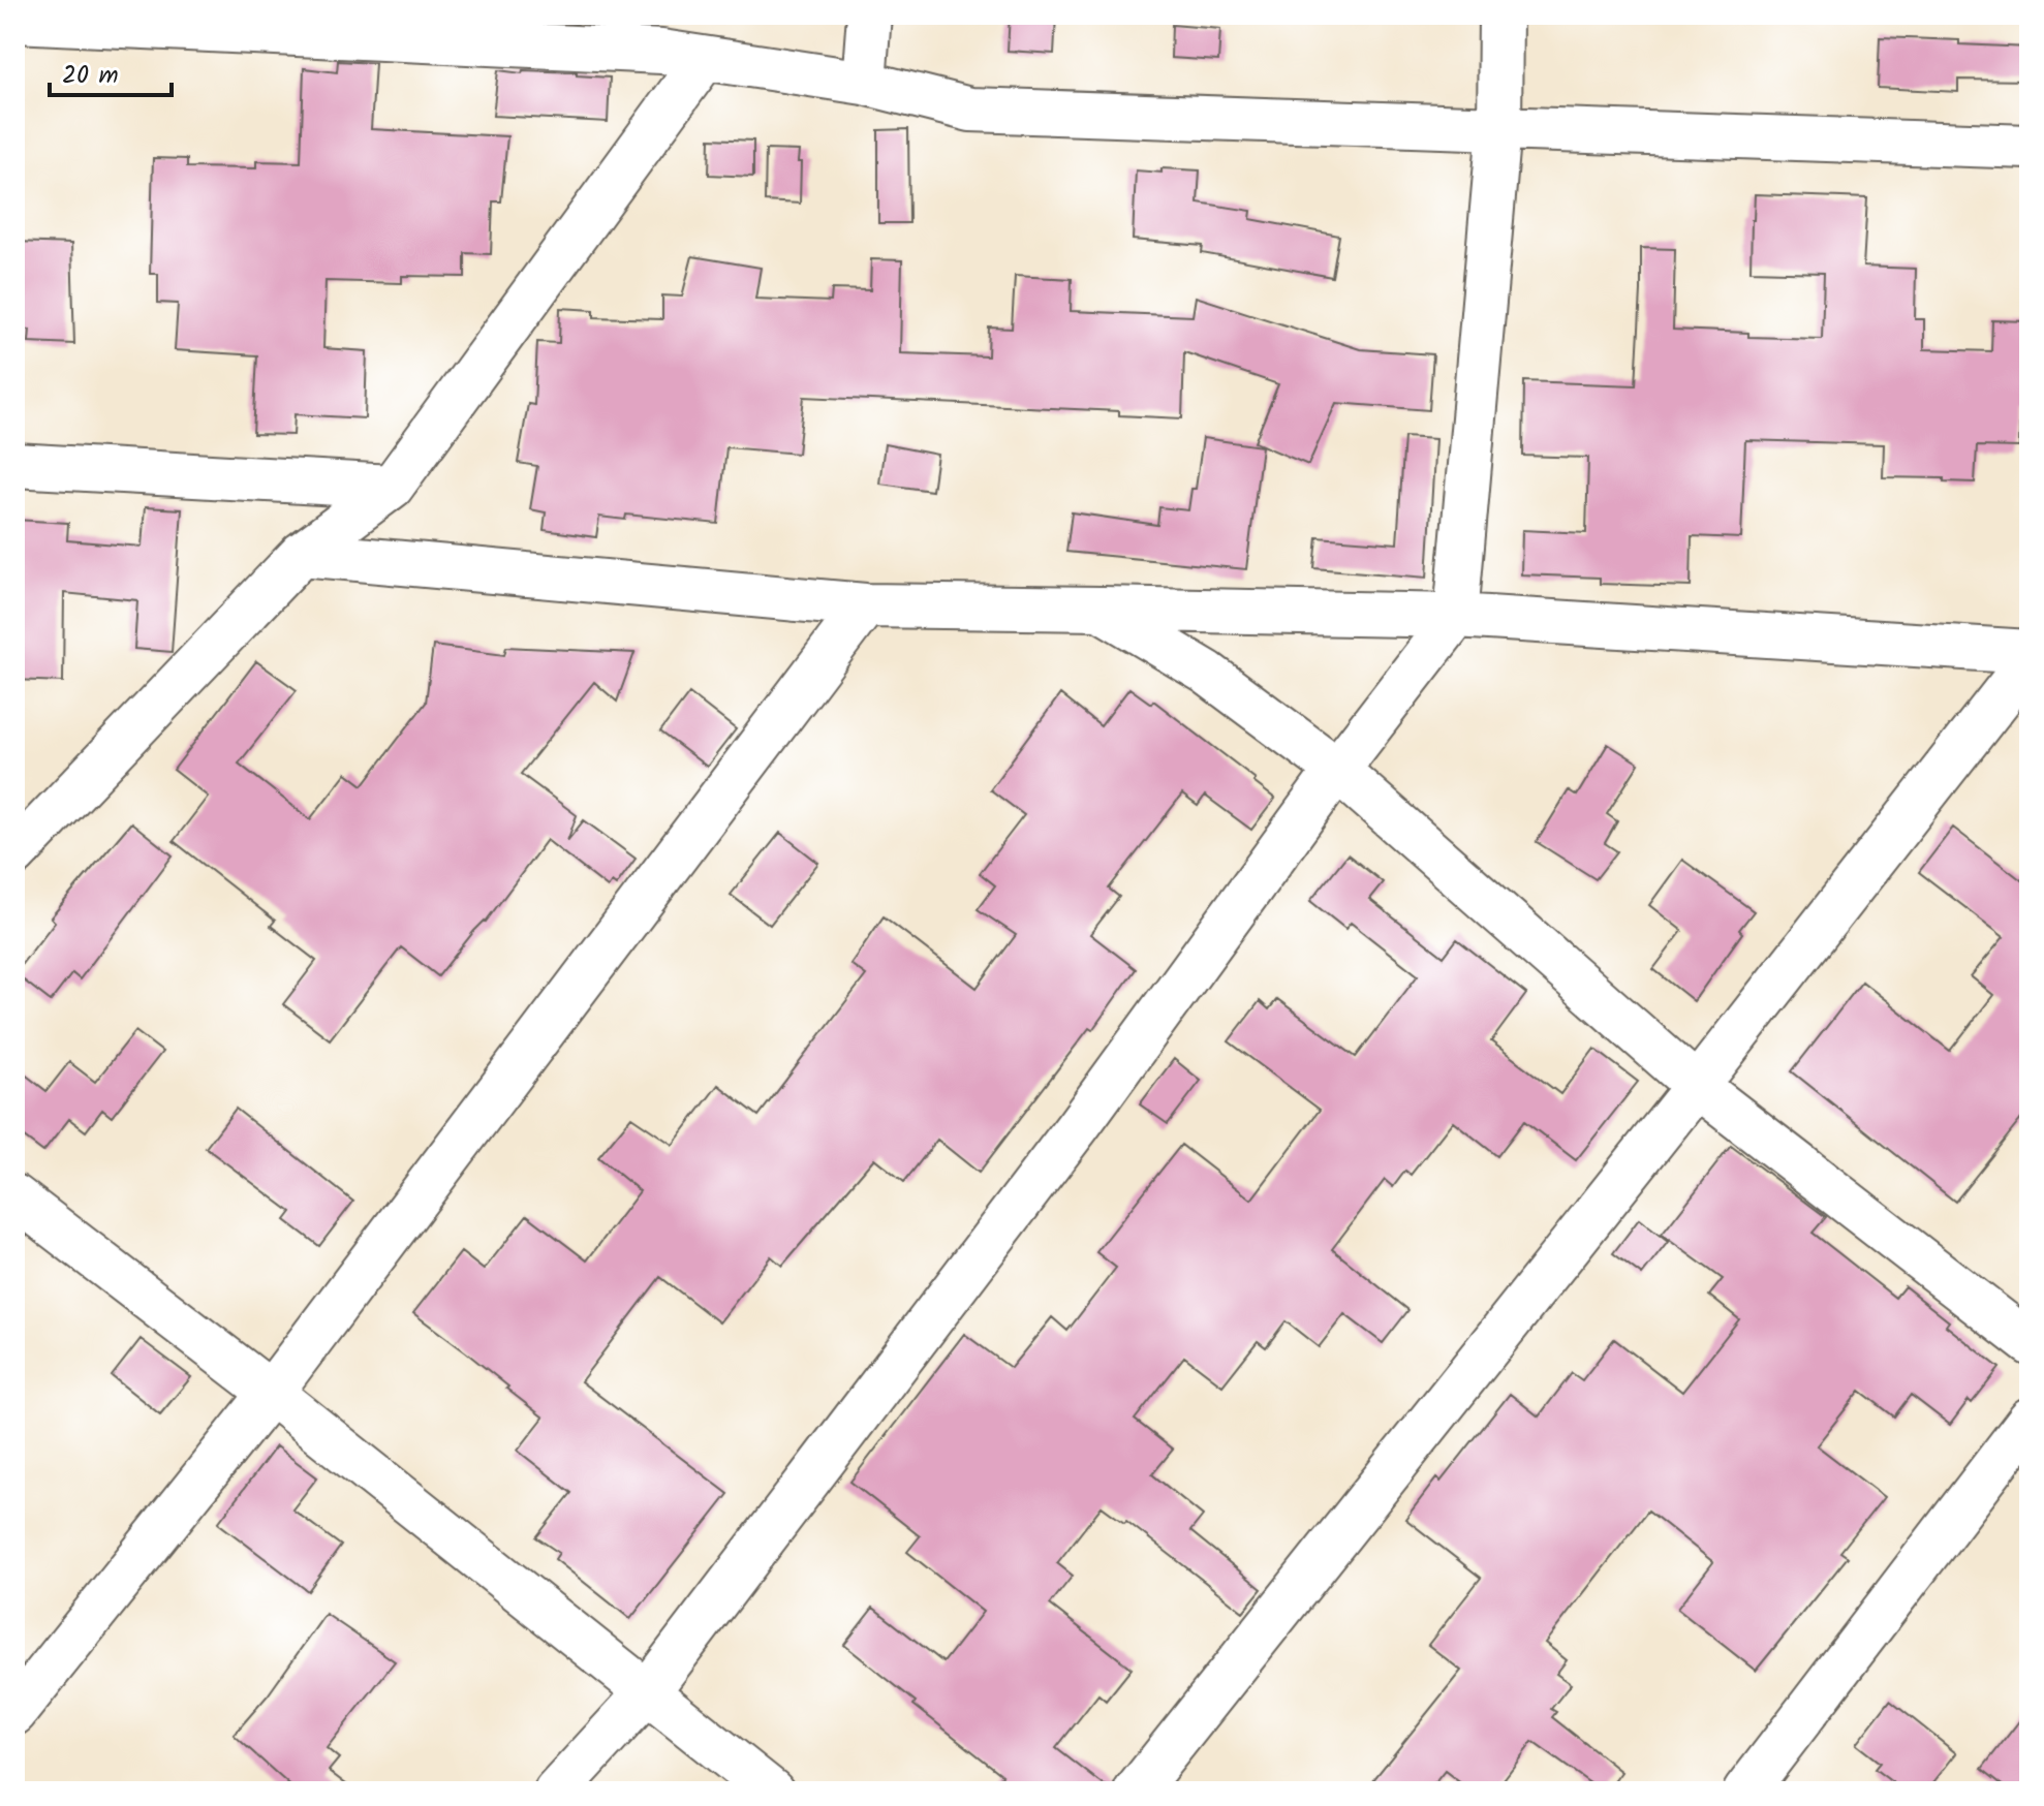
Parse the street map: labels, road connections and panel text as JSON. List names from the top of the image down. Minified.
{"scale_bar":"20 m"}
